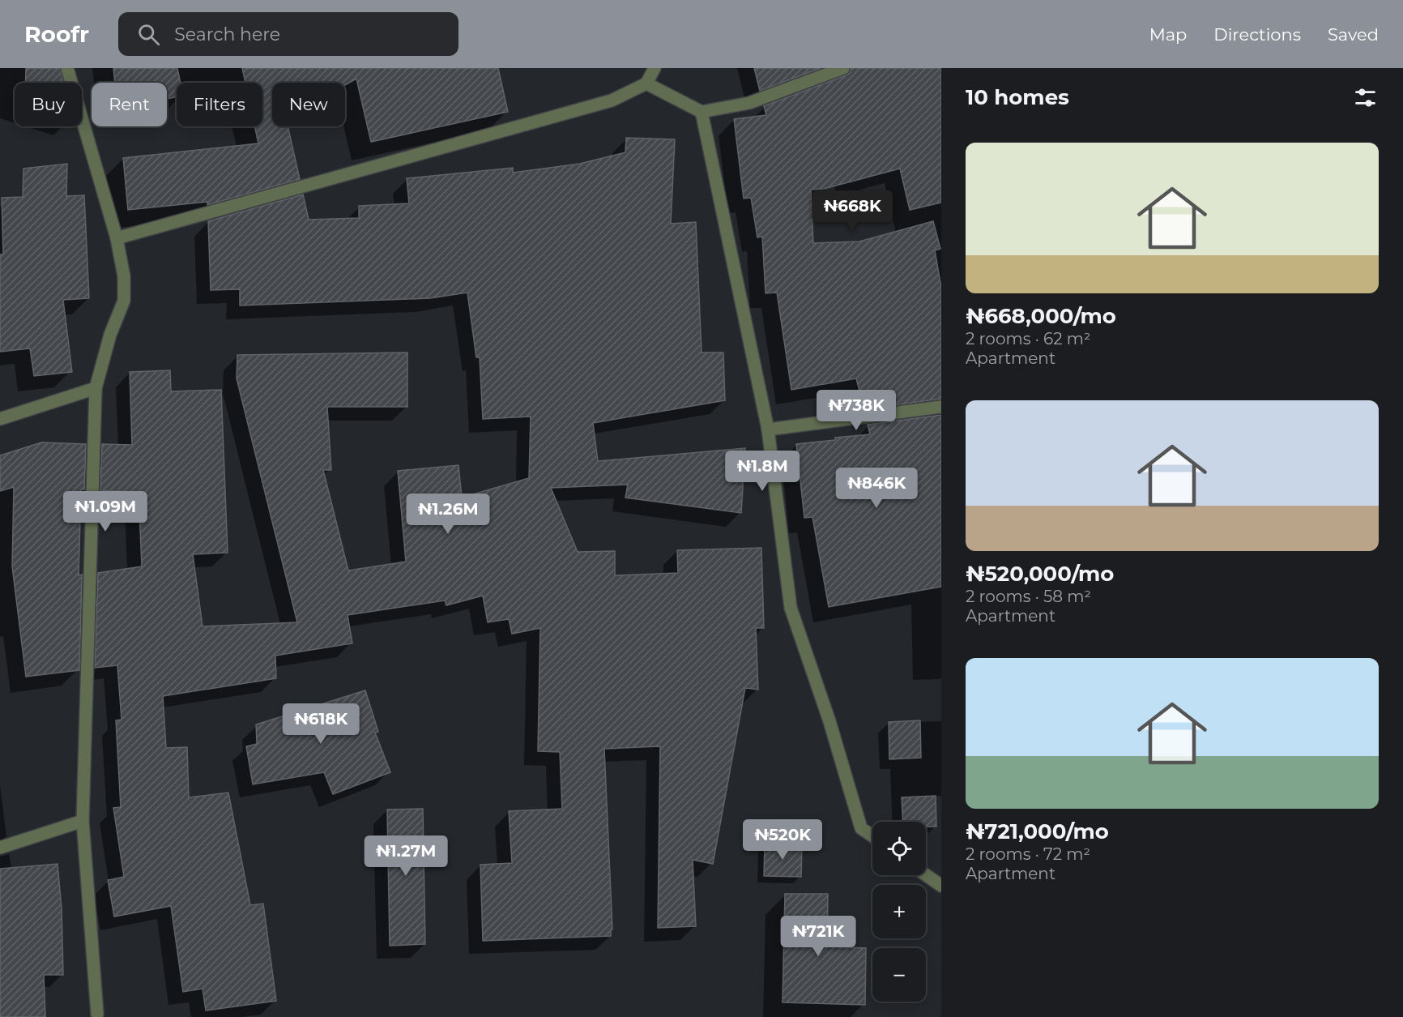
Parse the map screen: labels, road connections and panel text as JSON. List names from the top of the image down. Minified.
{"page":{"header":"Roofr","search":"Search here","nav":["Map","Directions","Saved"],"heading":"10 homes","chip":["Buy","Rent","Filters","New"],"list":[{"name":"₦668,000/mo","note":"2 rooms · 62 m² · Apartment"},{"name":"₦520,000/mo","note":"2 rooms · 58 m² · Apartment"},{"name":"₦721,000/mo","note":"2 rooms · 72 m² · Apartment"}],"price":["₦668K","₦738K","₦1.8M","₦846K","₦1.09M","₦1.26M","₦618K","₦520K","₦1.27M","₦721K"],"map_buttons":["+","−"]}}
